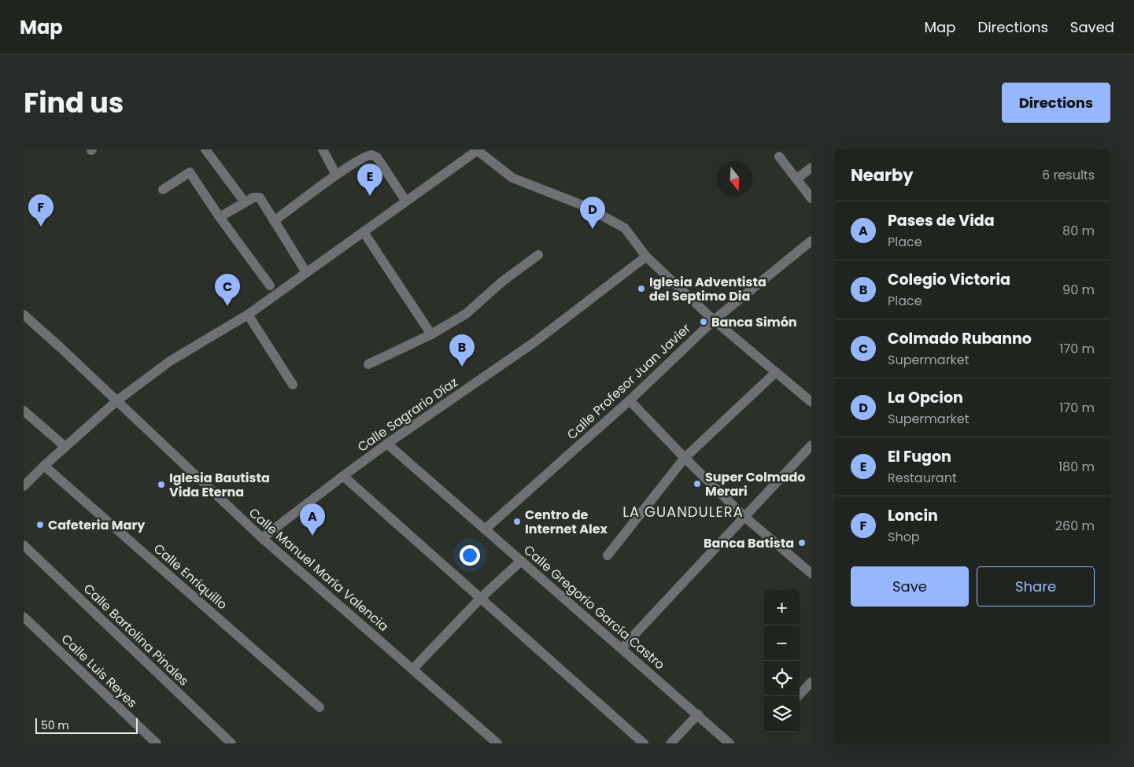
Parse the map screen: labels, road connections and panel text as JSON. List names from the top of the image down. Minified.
{"streets":{"street":["Calle Profesor Juan Javier","Calle Sagrario Díaz","Calle Manuel María Valencia","Calle Enriquillo","Calle Gregorio García Castro","Calle Bartolina Pinales","Calle Luis Reyes"]},"crossings":[["Calle Profesor Juan Javier","Calle Gregorio García Castro"],["Calle Sagrario Díaz","Calle Manuel María Valencia"],["Calle Sagrario Díaz","Calle Gregorio García Castro"]],"districts":["LA GUANDULERA"],"places":["Iglesia Adventista del Septimo Dia","Banca Simón","Super Colmado Merari","Iglesia Bautista Vida Eterna","Centro de Internet Alex","Cafeteria Mary","Banca Batista"],"scale_bar":"50 m","north":"bottom","page":{"header":"Map","nav":["Map","Directions","Saved"],"title":"Find us","buttons":["Directions",["Save","Share"]],"heading":["Nearby","6 results"],"pins":["E","F","D","C","B","A"],"list":[{"mark":"A","name":"Pases de Vida","note":"Place","value":"80 m"},{"mark":"B","name":"Colegio Victoria","note":"Place","value":"90 m"},{"mark":"C","name":"Colmado Rubanno","note":"Supermarket","value":"170 m"},{"mark":"D","name":"La Opcion","note":"Supermarket","value":"170 m"},{"mark":"E","name":"El Fugon","note":"Restaurant","value":"180 m"},{"mark":"F","name":"Loncin","note":"Shop","value":"260 m"}],"map_buttons":["+","−"],"scale":"50 m"}}
